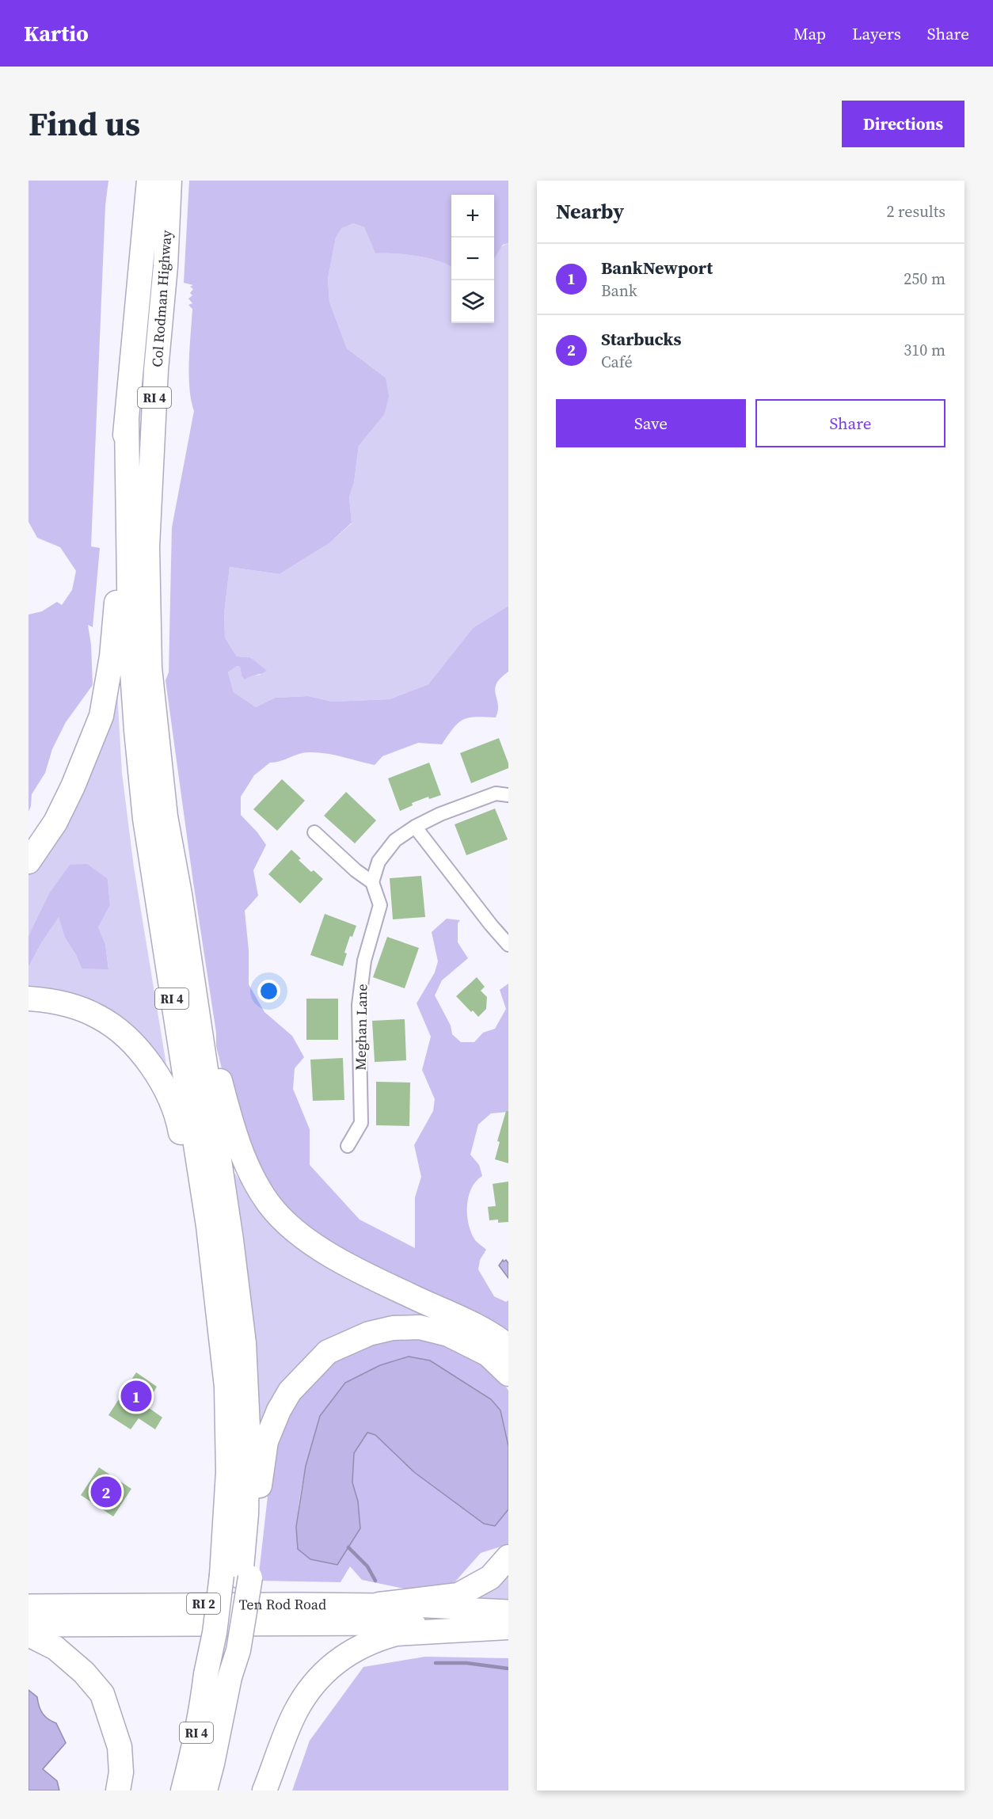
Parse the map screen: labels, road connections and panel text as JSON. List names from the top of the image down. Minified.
{"streets":{"highway":["Col Rodman Highway","RI 4"],"main road":["RI 2","Ten Rod Road"],"street":["Meghan Lane"]},"crossings":[["Col Rodman Highway","RI 4"]],"page":{"header":"Kartio","nav":["Map","Layers","Share"],"title":"Find us","buttons":["Directions",["Save","Share"]],"heading":["Nearby","2 results"],"map_buttons":["+","−"],"list":[{"mark":"1","name":"BankNewport","note":"Bank","value":"250 m"},{"mark":"2","name":"Starbucks","note":"Café","value":"310 m"}],"pins":["1","2"]}}
